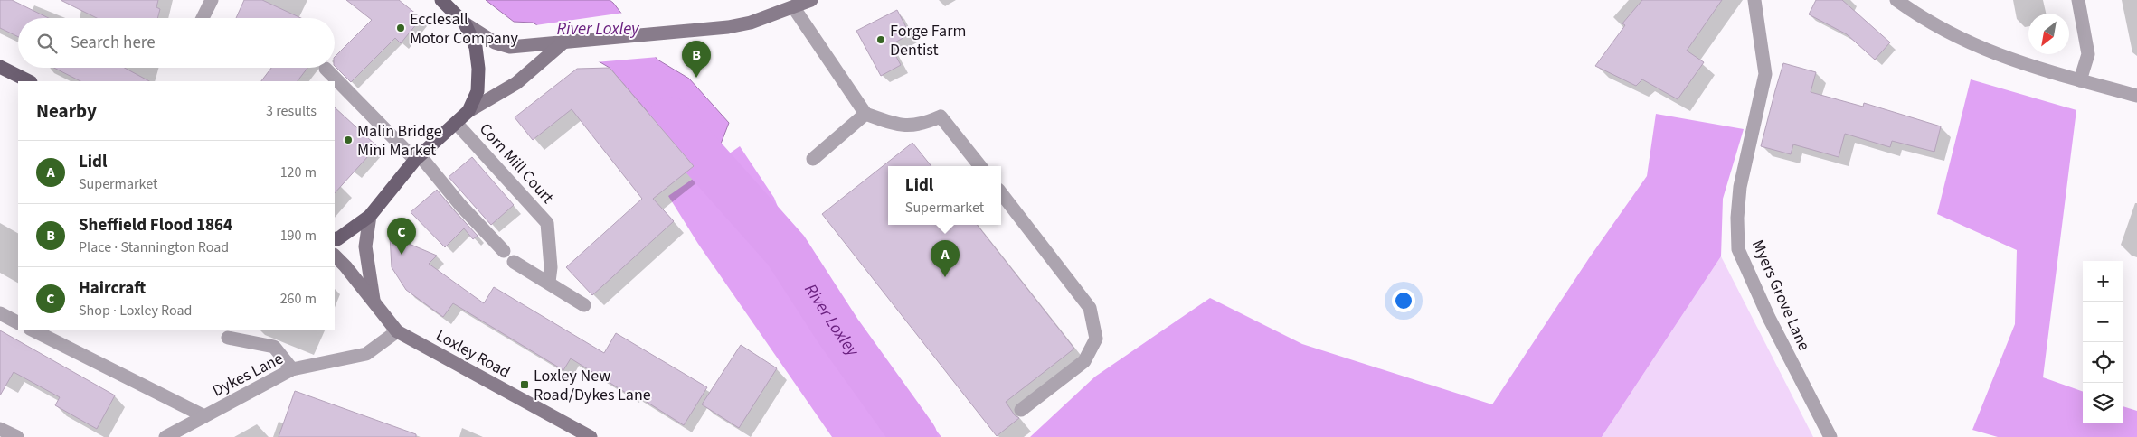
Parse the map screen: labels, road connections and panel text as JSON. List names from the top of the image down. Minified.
{"streets":{"main road":["Loxley Road"],"street":["Corn Mill Court","Myers Grove Lane","Dykes Lane"]},"crossings":[["Loxley Road","Dykes Lane"]],"water":["River Loxley"],"places":{"other":["Ecclesall Motor Company","Forge Farm Dentist","Malin Bridge Mini Market"],"transit":["Loxley New Road/Dykes Lane"]},"north":"bottom left","page":{"search":"Search here","pins":["B","C","A"],"heading":["Nearby","3 results"],"list":[{"mark":"A","name":"Lidl","note":"Supermarket","value":"120 m"},{"mark":"B","name":"Sheffield Flood 1864","note":"Place · Stannington Road","value":"190 m"},{"mark":"C","name":"Haircraft","note":"Shop · Loxley Road","value":"260 m"}],"popup":["Lidl","Supermarket"],"map_buttons":["+","−"]}}
